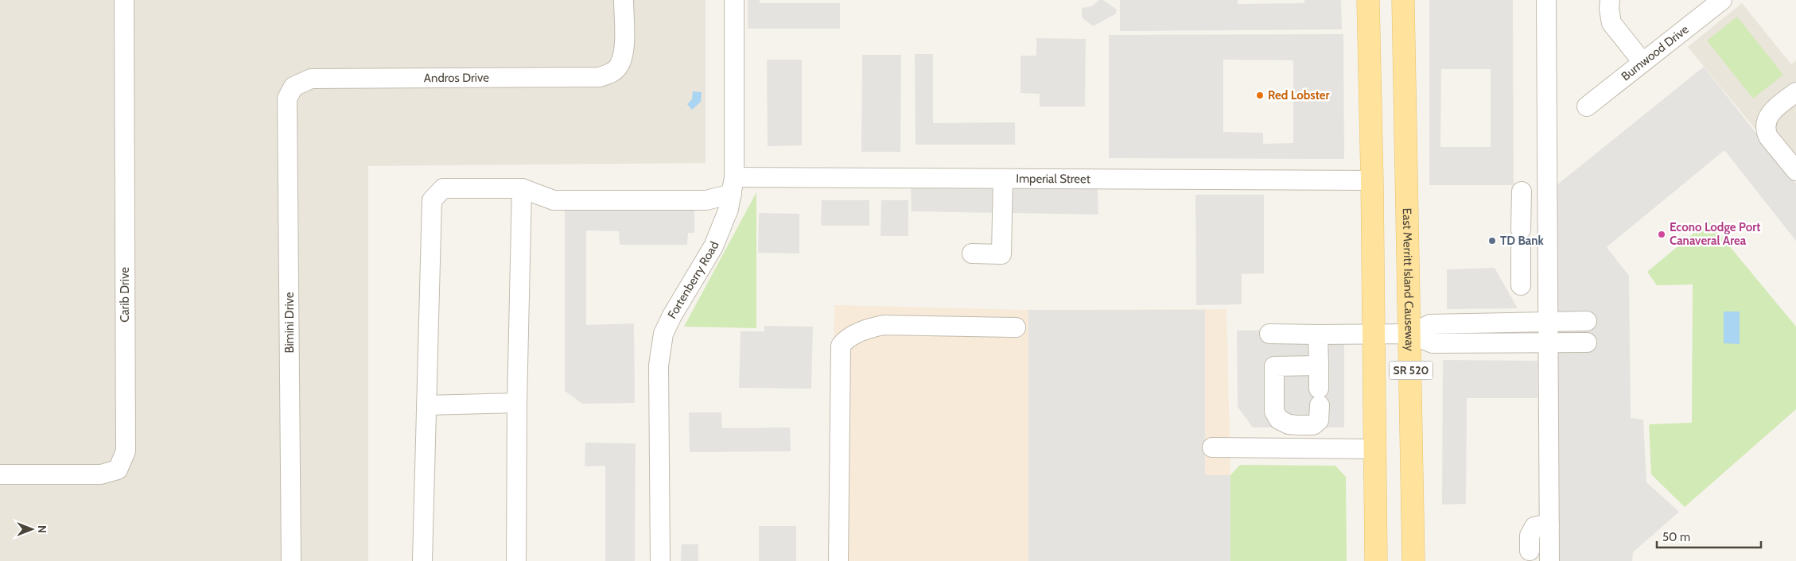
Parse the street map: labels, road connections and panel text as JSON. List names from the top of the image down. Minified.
{"streets":{"main road":["East Merritt Island Causeway","SR 520"],"street":["Burnwood Drive","Andros Drive","Imperial Street","Fortenberry Road","Carib Drive","Bimini Drive"]},"crossings":[["Andros Drive","Bimini Drive"],["Imperial Street","Fortenberry Road"],["Imperial Street","SR 520"]],"places":["Red Lobster","Econo Lodge Port Canaveral Area","TD Bank"],"scale_bar":"50 m","north":"right"}
